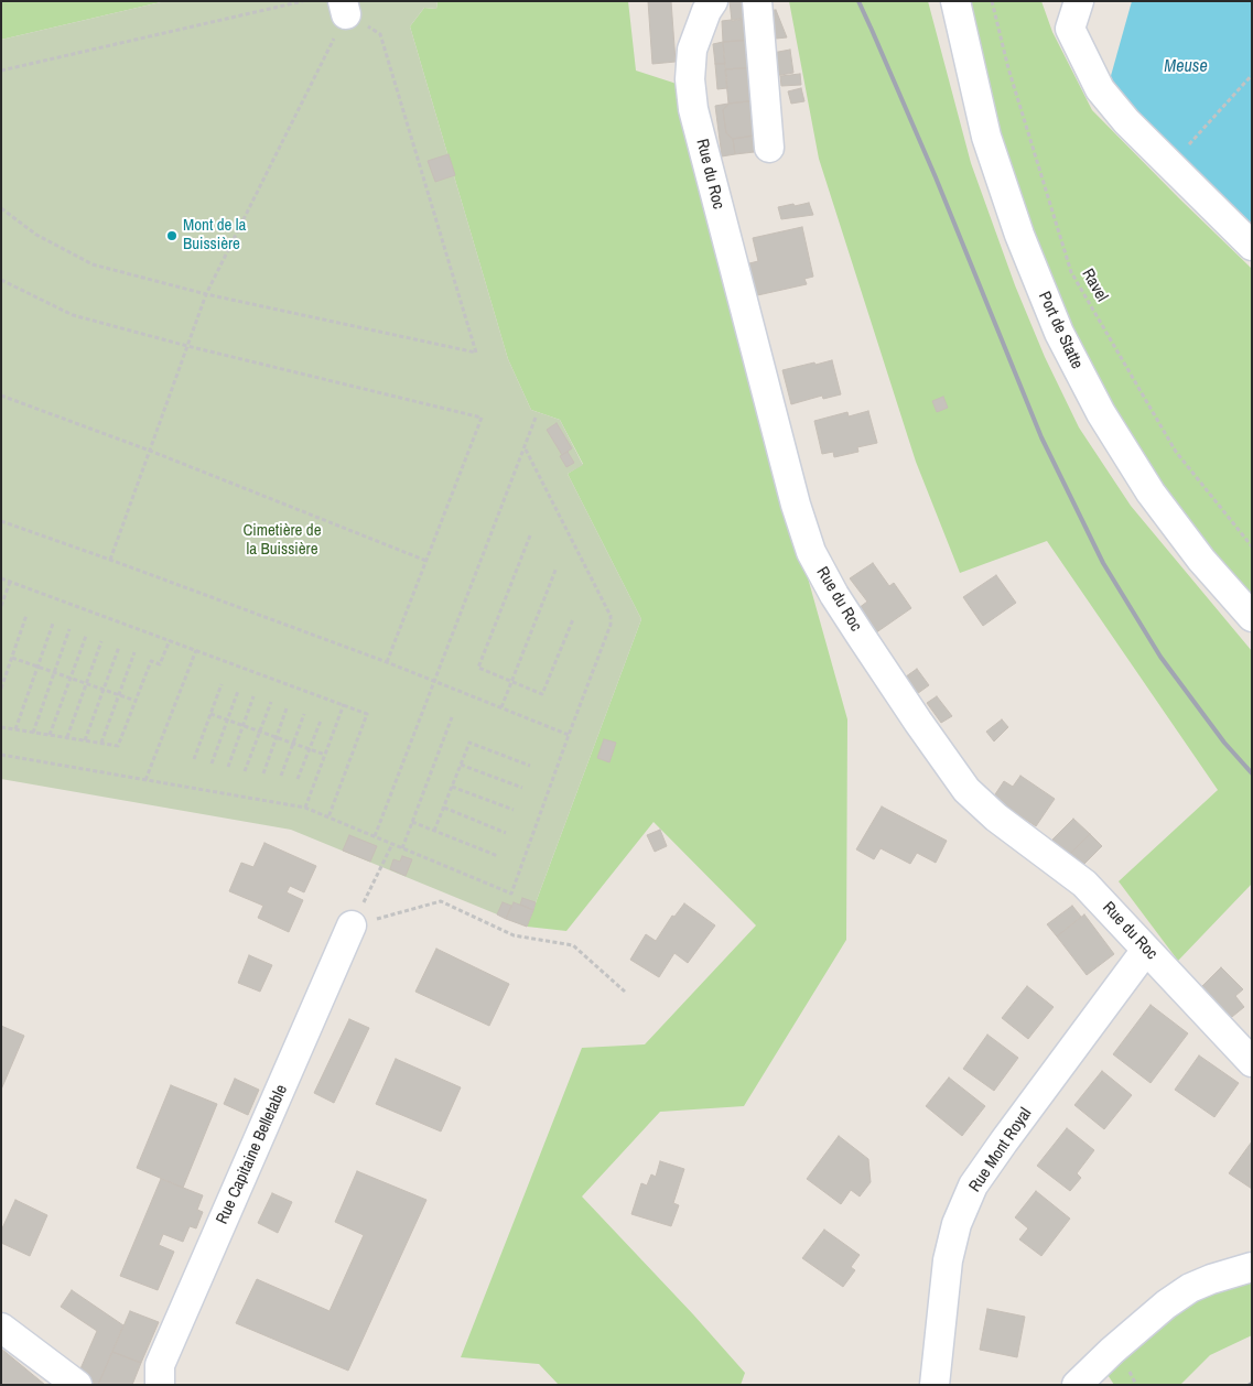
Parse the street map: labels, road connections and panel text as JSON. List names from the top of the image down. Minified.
{"streets":{"street":["Rue du Roc","Port de Statte","Rue Mont Royal","Rue Capitaine Belletable"],"path":["Ravel"]},"crossings":[["Rue du Roc","Rue Mont Royal"]],"water":["Meuse"],"parks":["Cimetière de la Buissière"],"places":["Mont de la Buissière"]}
